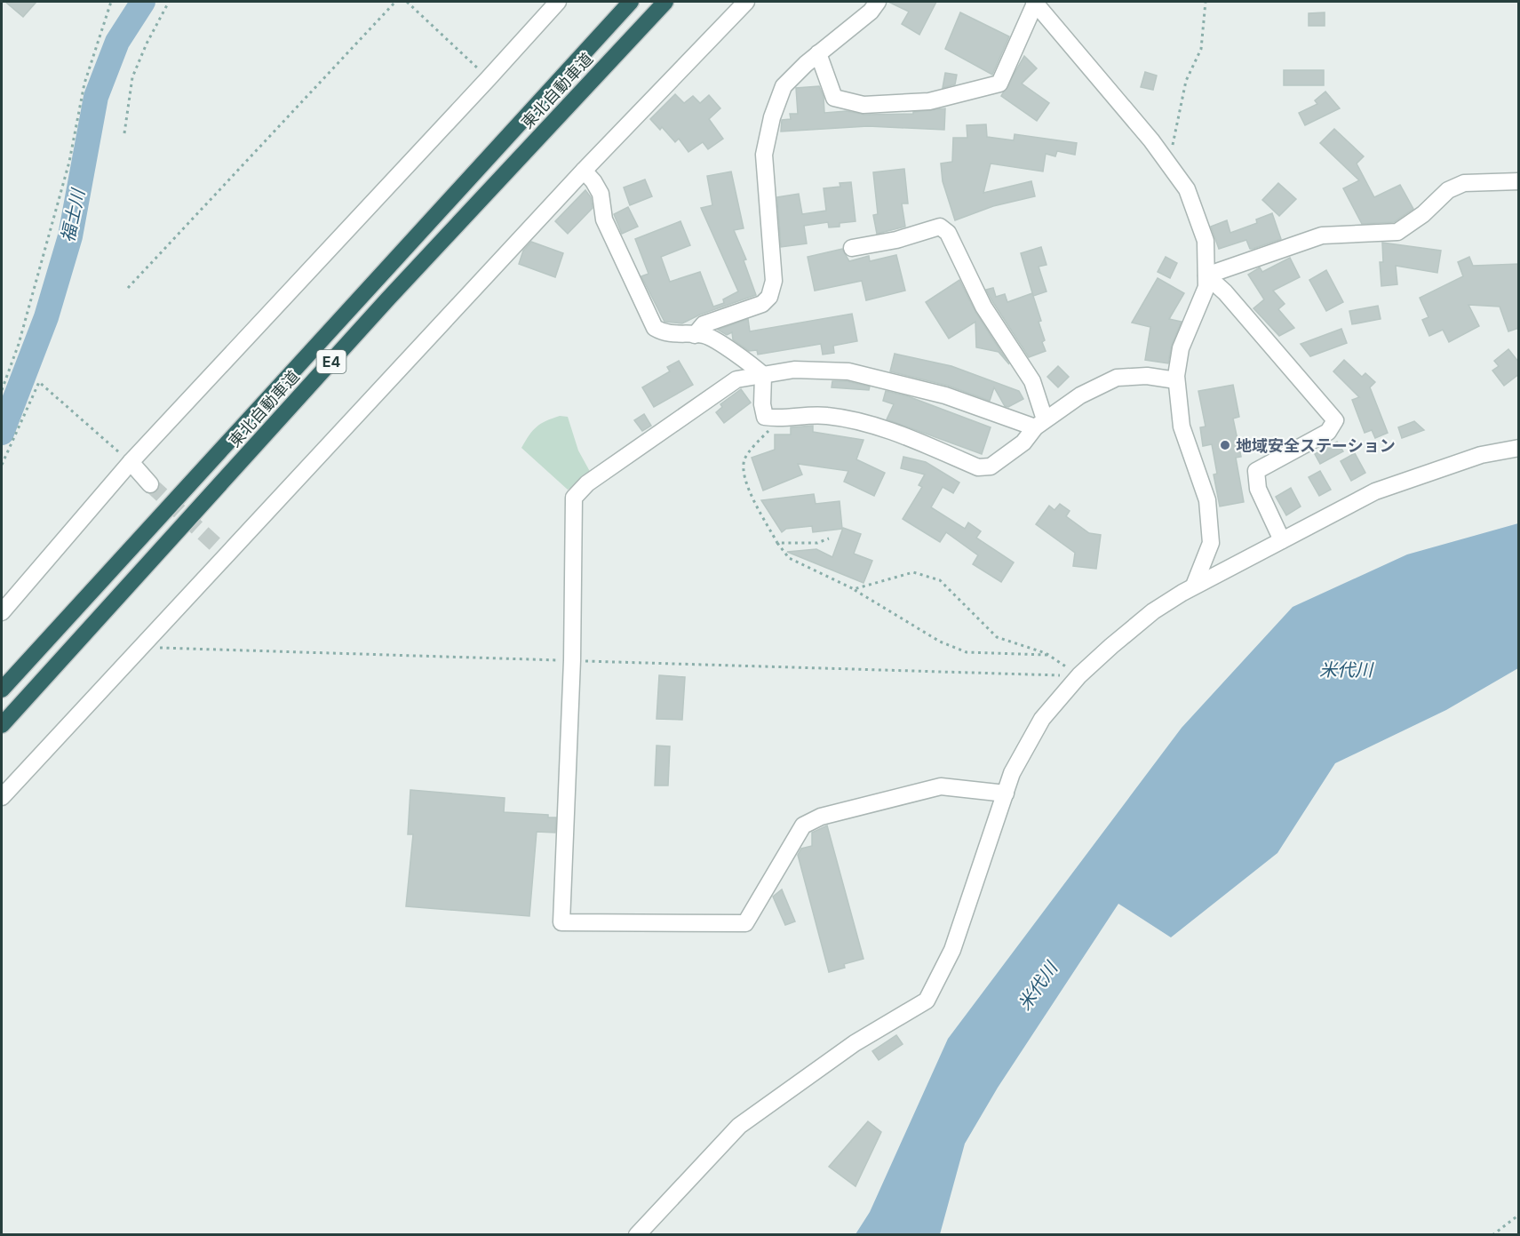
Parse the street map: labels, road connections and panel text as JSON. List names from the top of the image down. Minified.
{"streets":{"highway":["東北自動車道","E4"]},"water":["福士川","米代川"],"places":["地域安全ステーション"]}
